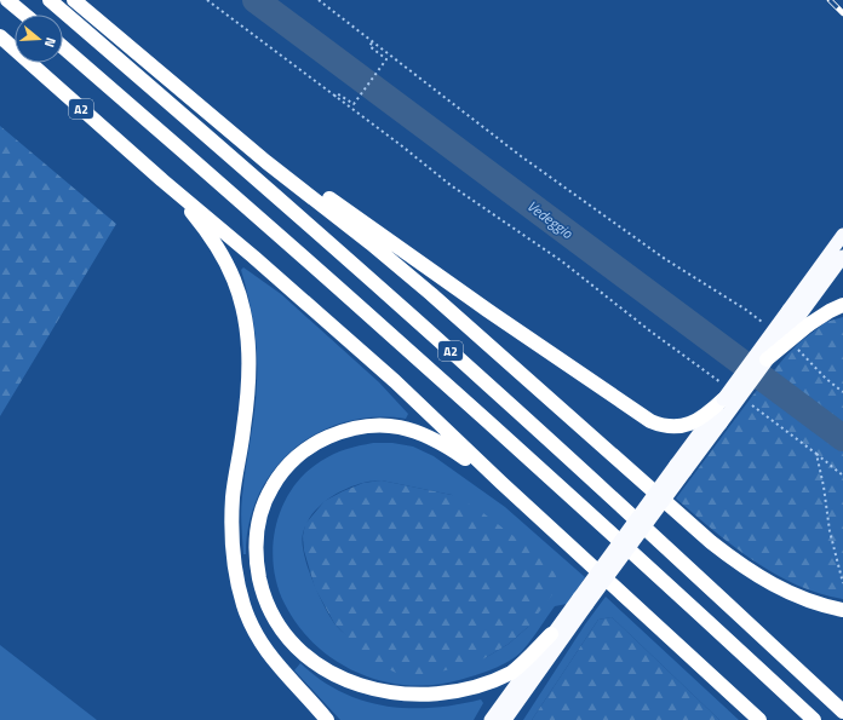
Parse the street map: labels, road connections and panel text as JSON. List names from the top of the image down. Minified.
{"streets":{"highway":["A2"]},"water":["Vedeggio"],"north":"right"}
